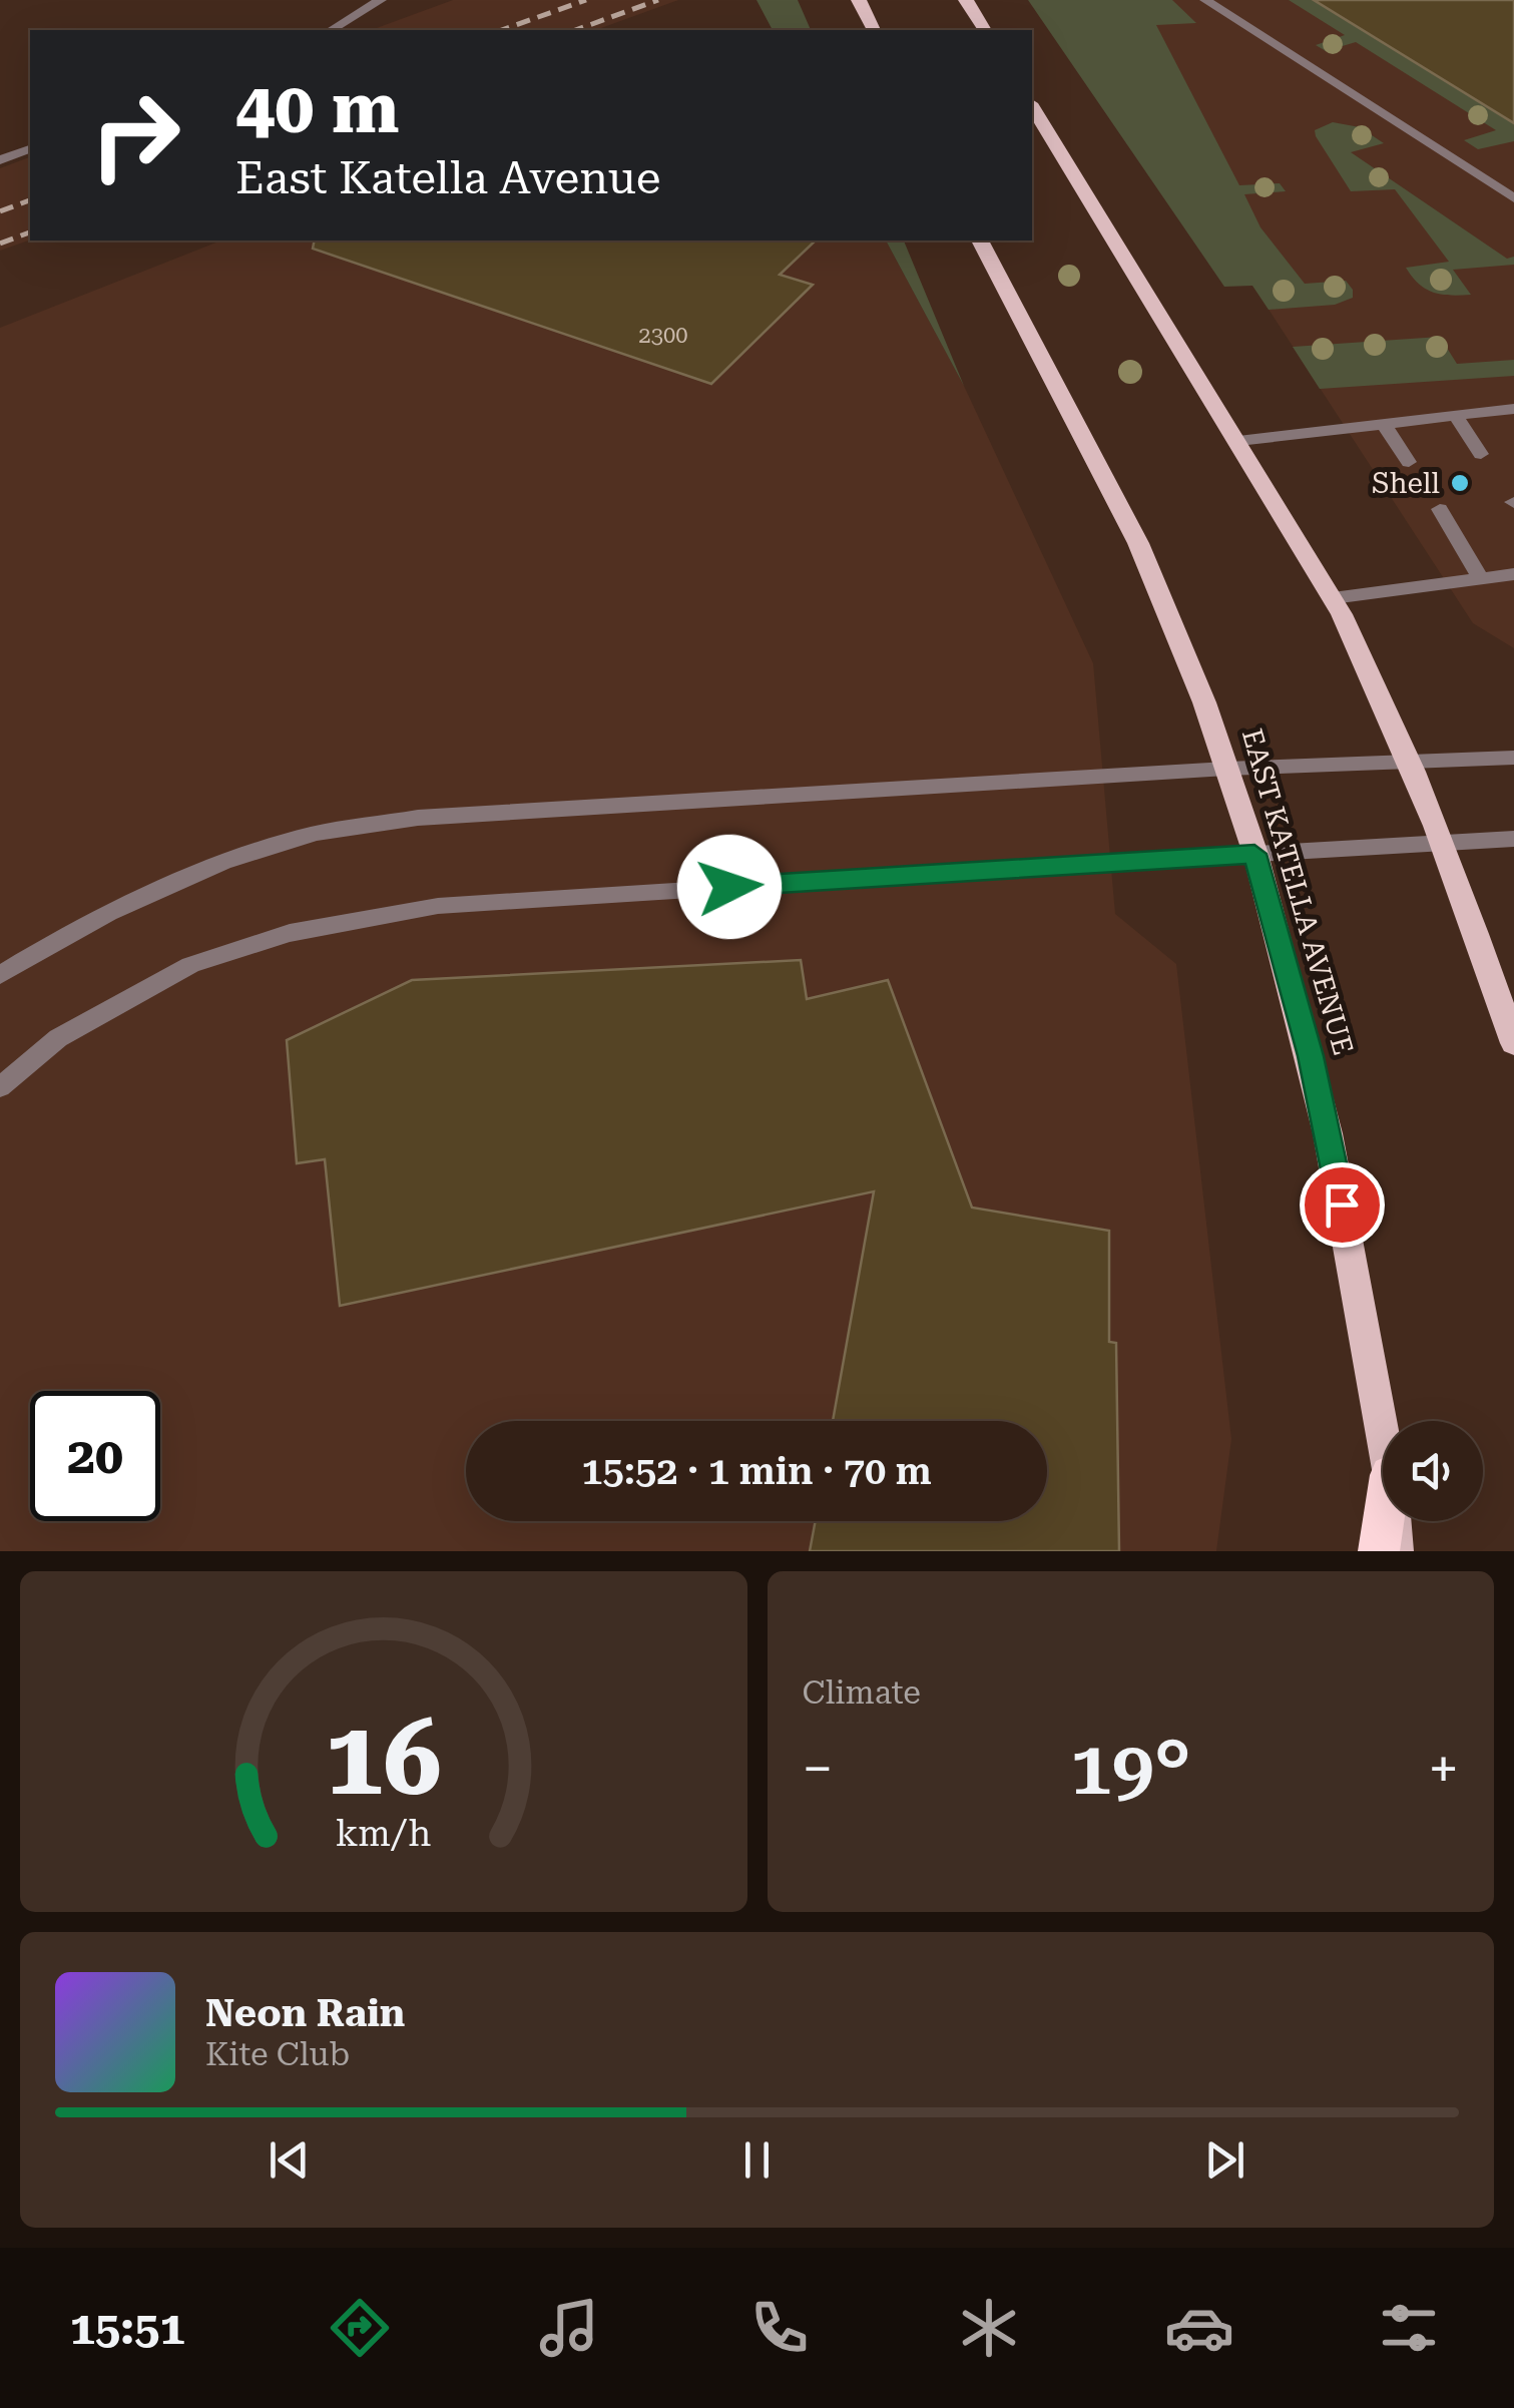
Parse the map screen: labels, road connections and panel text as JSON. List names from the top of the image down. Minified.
{"streets":{"main road":["EAST KATELLA AVENUE"]},"places":["Shell"],"house_numbers":["2300"],"page":{"turn":["40 m","East Katella Avenue"],"limit":"20","trip":"15:52 · 1 min · 70 m","tile":"Climate","heat":["−","19°","+"],"song":["Neon Rain","Kite Club"],"tabs":"15:51","gauge":["16","km/h"]}}
